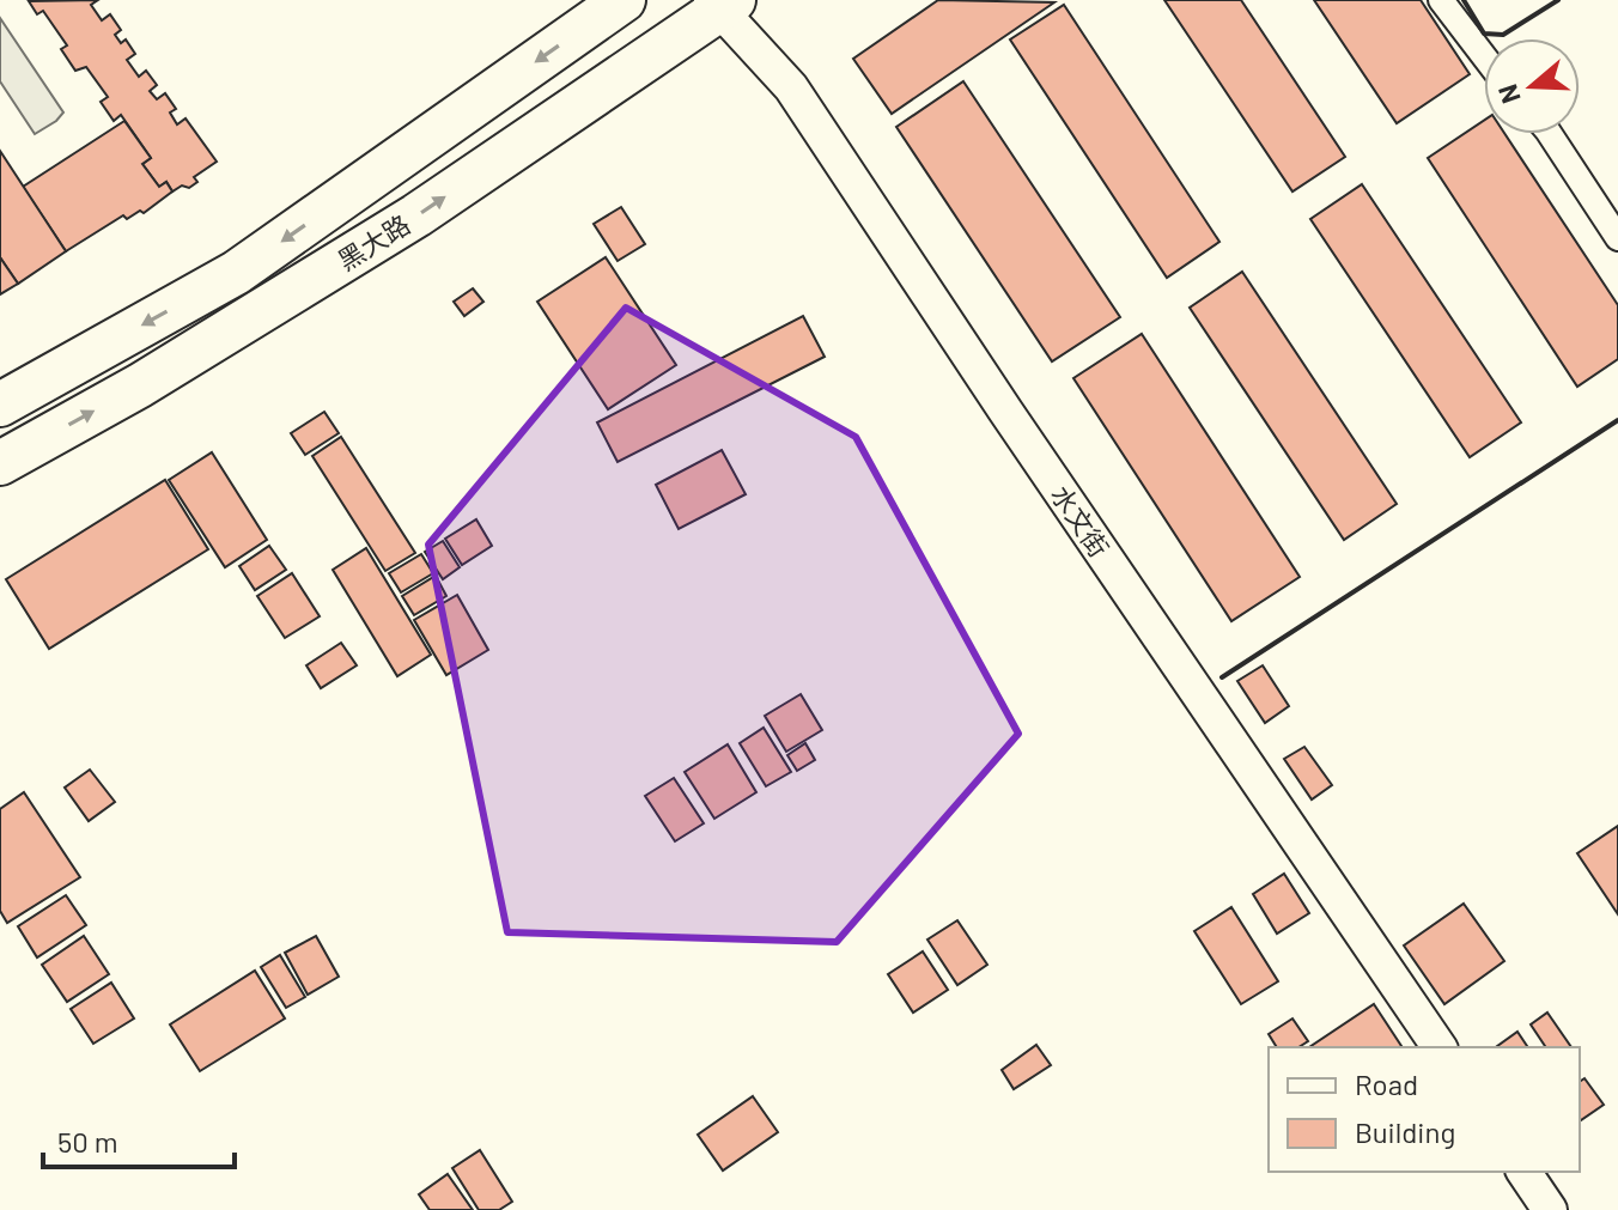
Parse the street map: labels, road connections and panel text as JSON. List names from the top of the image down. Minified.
{"streets":{"highway":["黑大路"],"street":["水文街"]},"crossings":[["黑大路","水文街"]],"legend":["Road","Building"],"scale_bar":"50 m","north":"left"}
